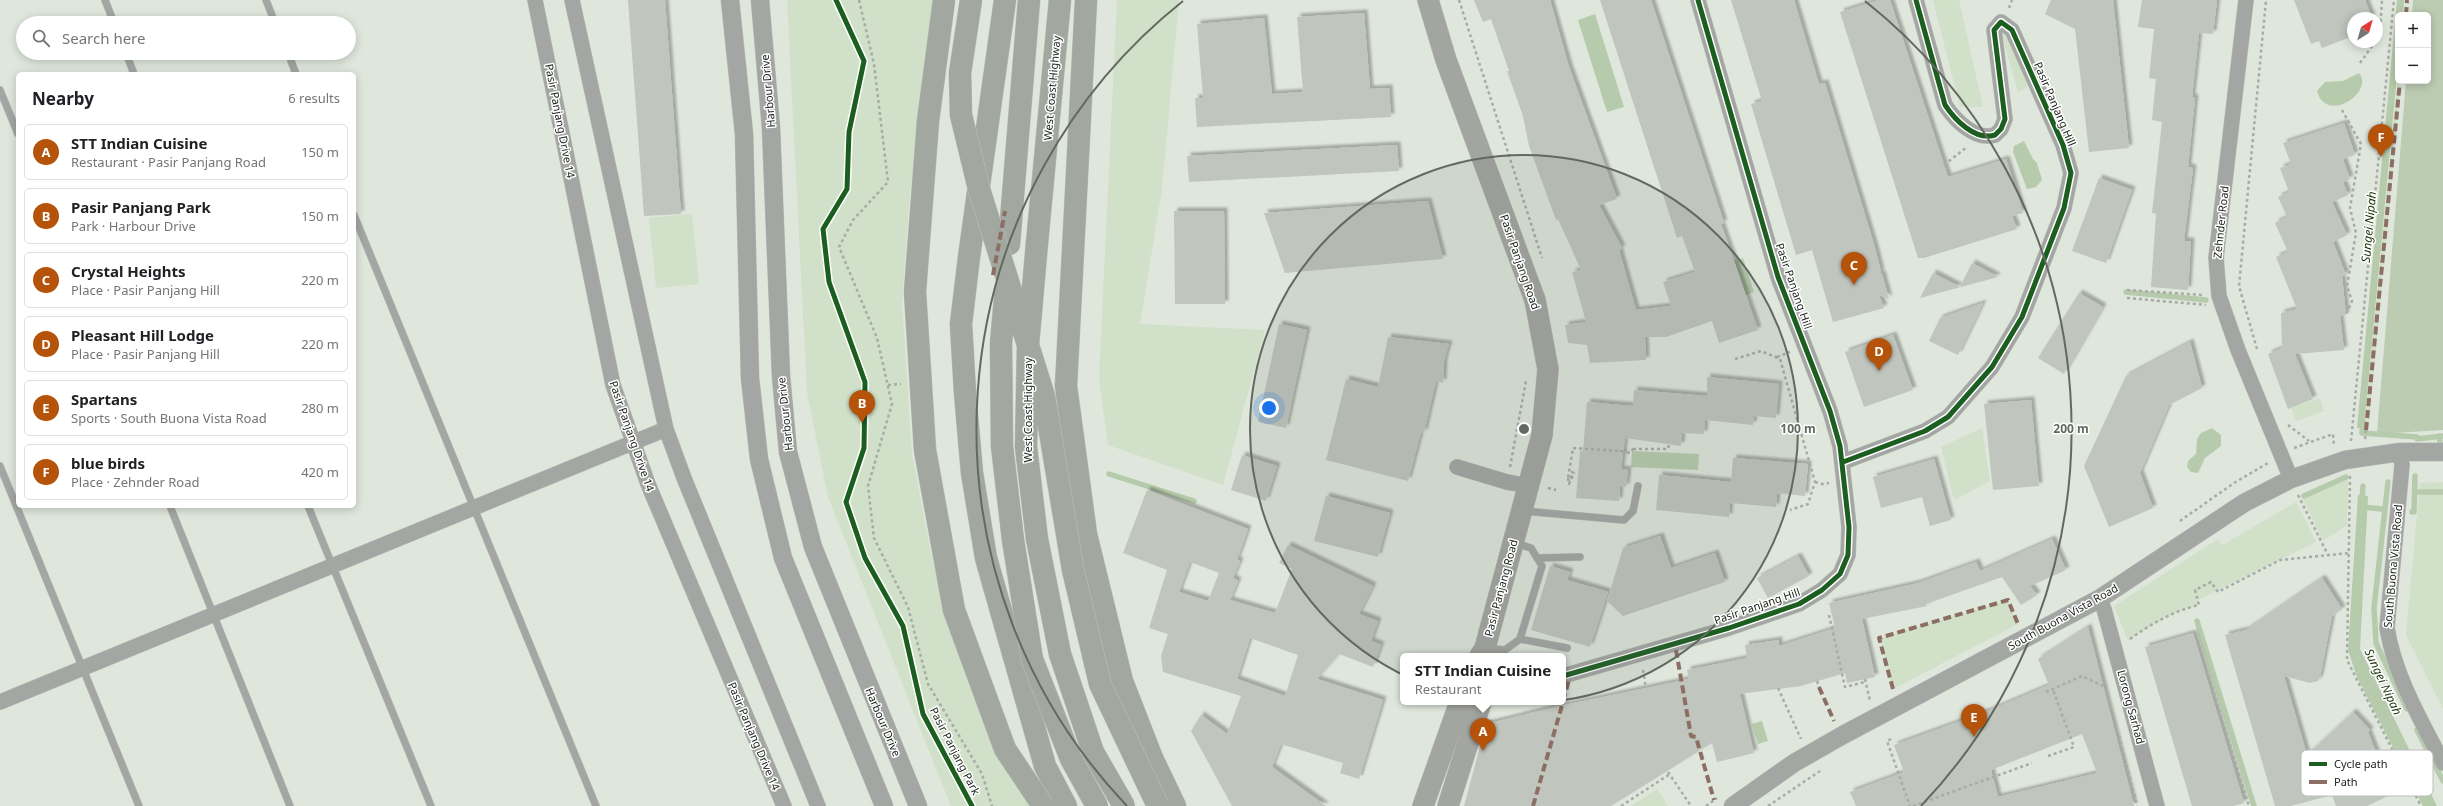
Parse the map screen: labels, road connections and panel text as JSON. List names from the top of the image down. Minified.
{"streets":{"highway":["West Coast Highway"],"main road":["Pasir Panjang Road"],"street":["Harbour Drive","Pasir Panjang Hill","Pasir Panjang Drive 14","Zehnder Road","South Buona Vista Road","Lorong Sarhad"],"cycle path":["Pasir Panjang Park"]},"crossings":[["Zehnder Road","South Buona Vista Road"],["South Buona Vista Road","Lorong Sarhad"]],"water":["Sungei Nipah"],"legend":["Cycle path","Path"],"north":"top right","page":{"map_buttons":["+","−"],"search":"Search here","heading":["Nearby","6 results"],"pins":["F","C","D","B","E","A"],"list":[{"mark":"A","name":"STT Indian Cuisine","note":"Restaurant · Pasir Panjang Road","value":"150 m"},{"mark":"B","name":"Pasir Panjang Park","note":"Park · Harbour Drive","value":"150 m"},{"mark":"C","name":"Crystal Heights","note":"Place · Pasir Panjang Hill","value":"220 m"},{"mark":"D","name":"Pleasant Hill Lodge","note":"Place · Pasir Panjang Hill","value":"220 m"},{"mark":"E","name":"Spartans","note":"Sports · South Buona Vista Road","value":"280 m"},{"mark":"F","name":"blue birds","note":"Place · Zehnder Road","value":"420 m"}],"popup":["STT Indian Cuisine","Restaurant"]},"rings":["100 m","200 m"]}
